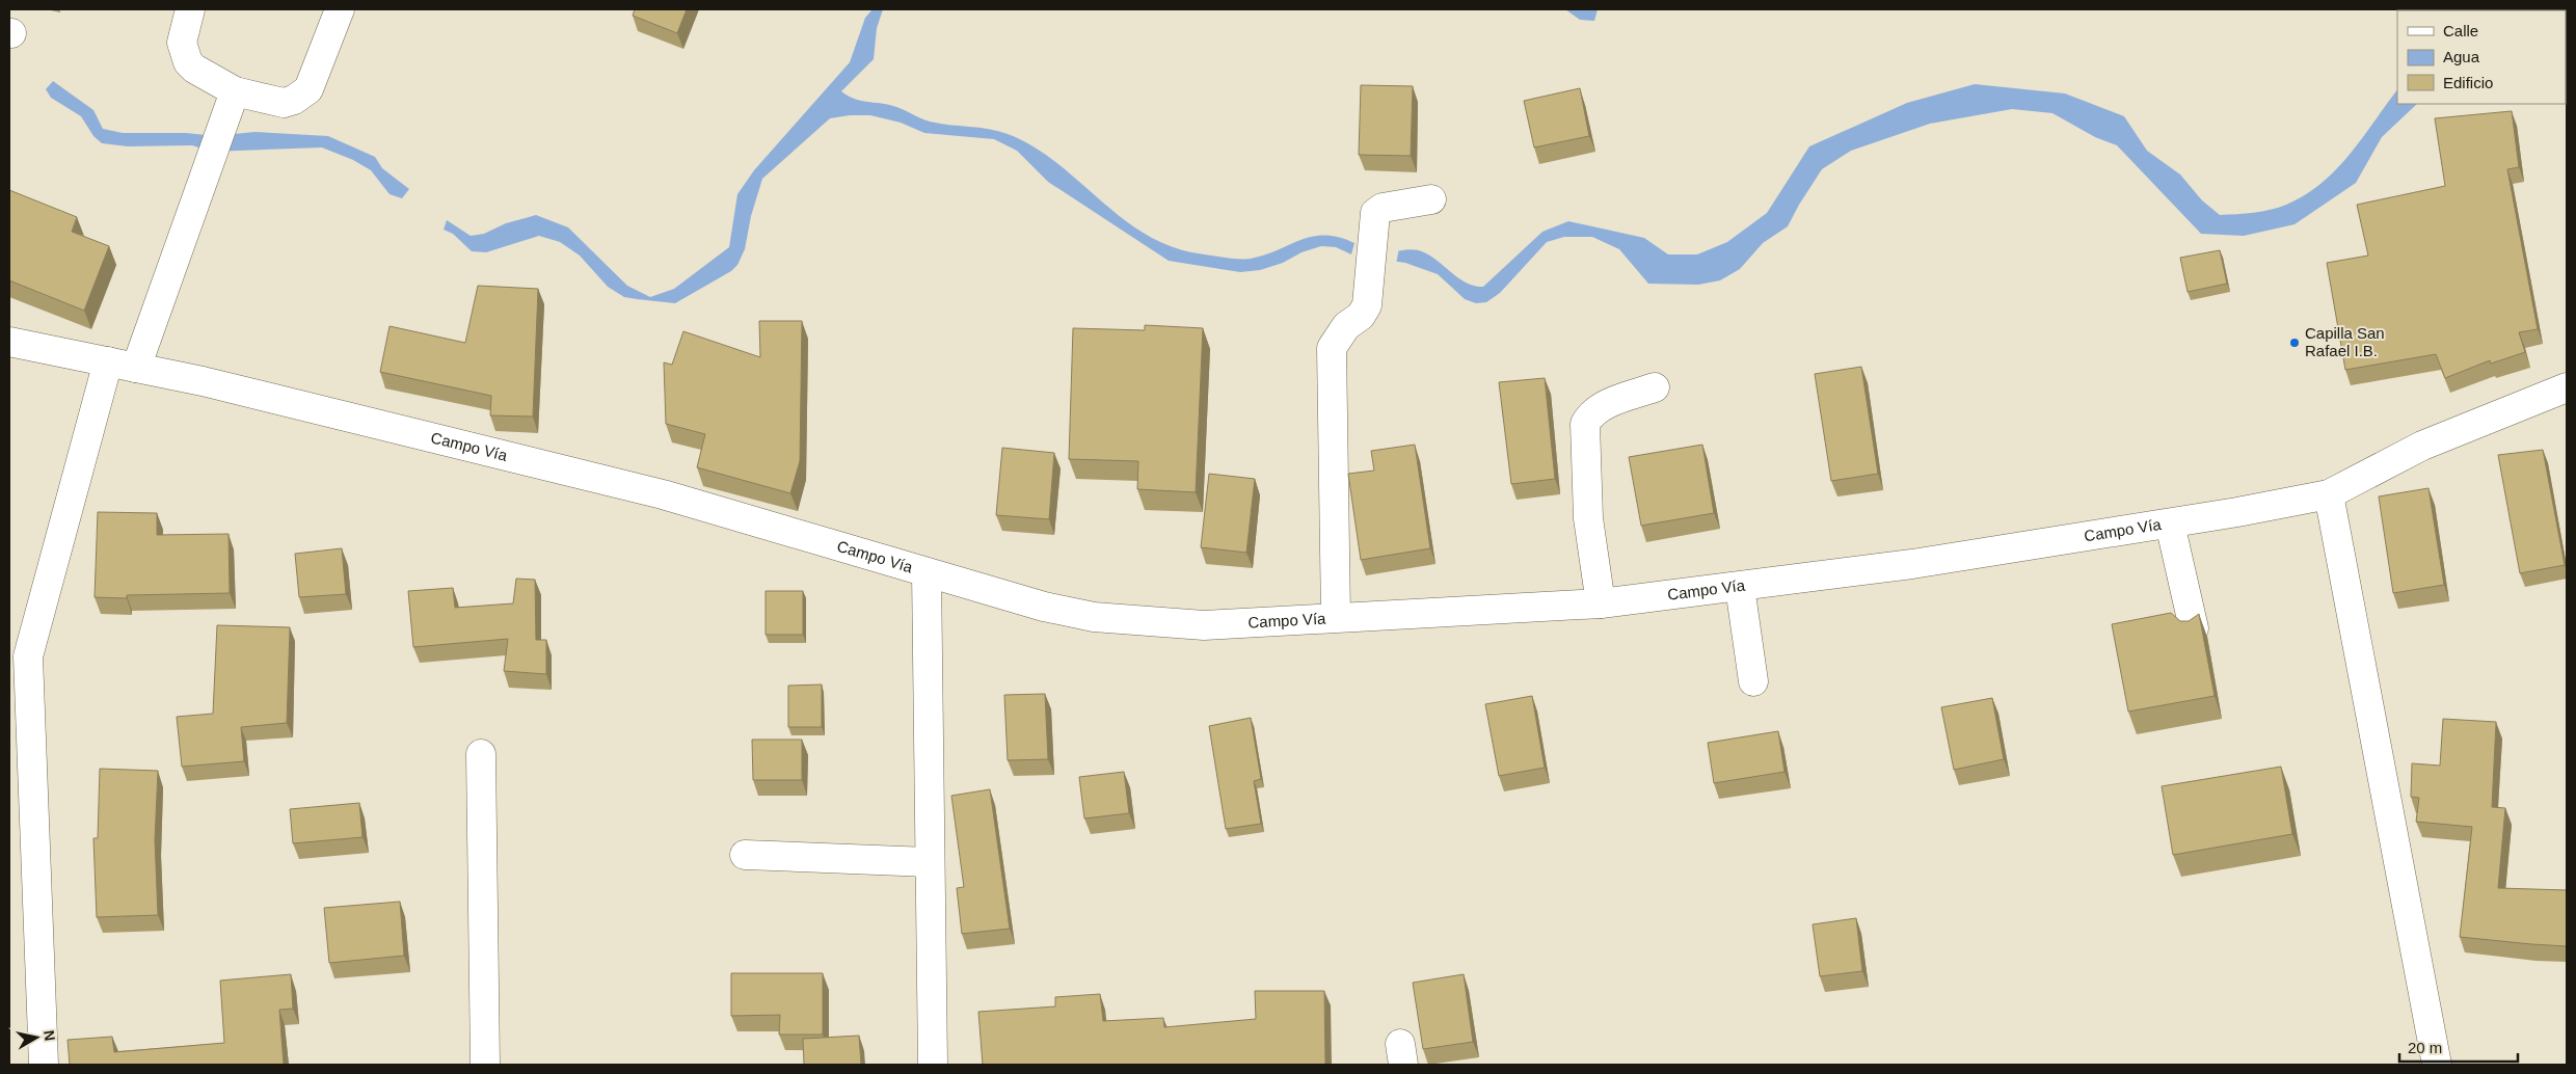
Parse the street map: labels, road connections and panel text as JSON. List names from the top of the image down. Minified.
{"streets":{"street":["Campo Vía"]},"places":["Capilla San Rafael I.B."],"legend":["Calle","Agua","Edificio"],"scale_bar":"20 m","north":"right"}
